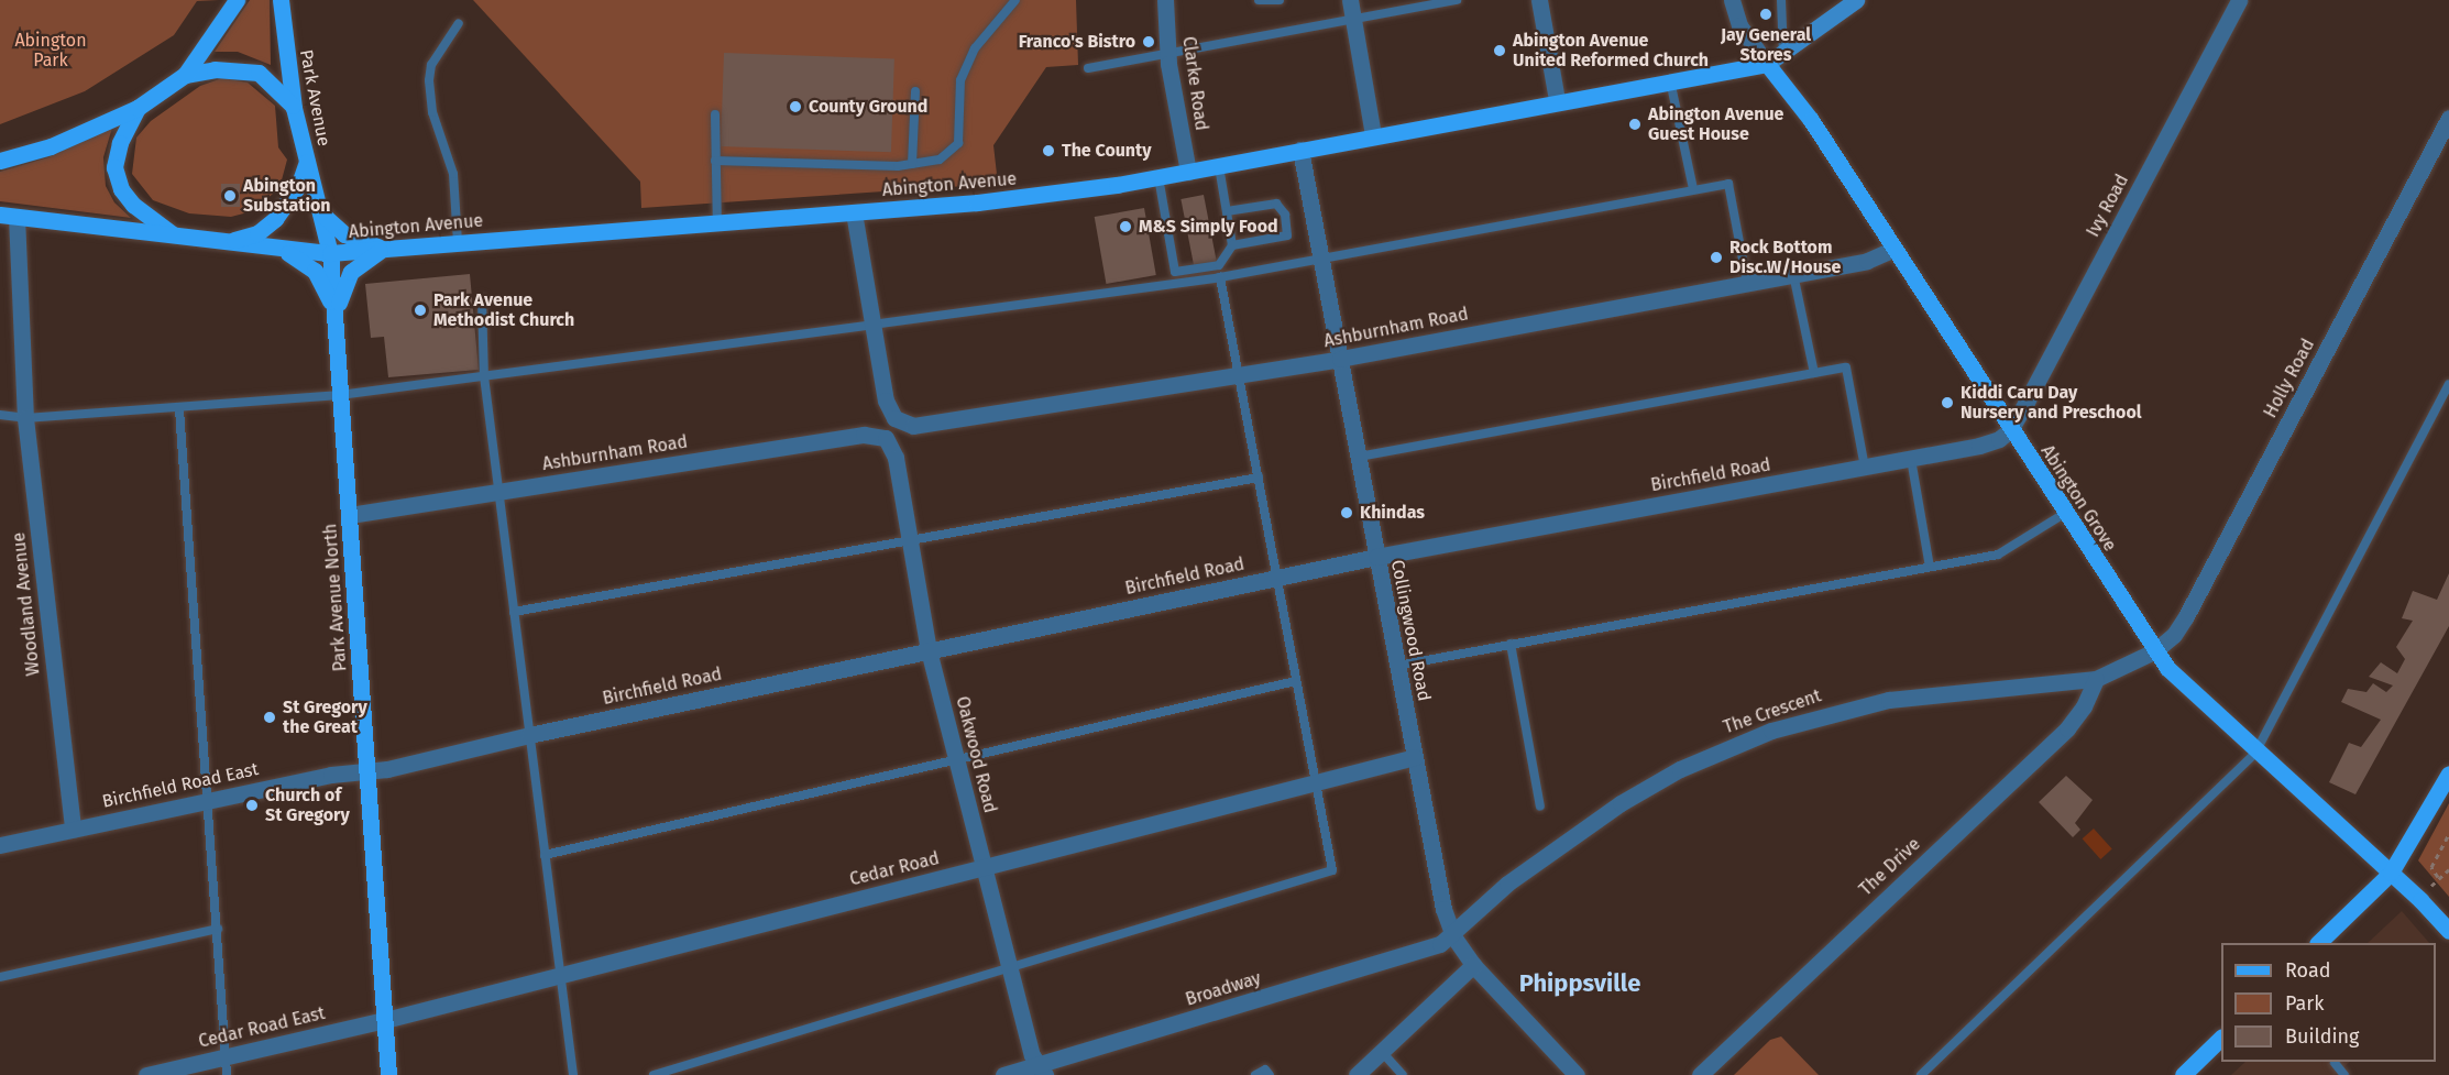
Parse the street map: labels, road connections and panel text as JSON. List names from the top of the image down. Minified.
{"streets":{"main road":["Park Avenue","Abington Avenue","Abington Grove","Park Avenue North"],"street":["Clarke Road","Ivy Road","Ashburnham Road","Holly Road","Birchfield Road","Woodland Avenue","Collingwood Road","The Crescent","Oakwood Road","Birchfield Road East","The Drive","Cedar Road","Broadway","Cedar Road East"]},"crossings":[["Clarke Road","Abington Avenue"],["Park Avenue","Abington Avenue"],["Park Avenue","Park Avenue North"],["Abington Avenue","Abington Grove"],["Abington Avenue","Woodland Avenue"],["Abington Avenue","Collingwood Road"],["Ivy Road","Birchfield Road"],["Ivy Road","Abington Grove"],["Ashburnham Road","Abington Grove"],["Ashburnham Road","Park Avenue North"],["Ashburnham Road","Collingwood Road"],["Ashburnham Road","Oakwood Road"],["Holly Road","Abington Grove"],["Holly Road","The Crescent"],["Birchfield Road","Abington Grove"],["Birchfield Road","Park Avenue North"],["Birchfield Road","Collingwood Road"],["Birchfield Road","Oakwood Road"],["Birchfield Road","Birchfield Road East"],["Abington Grove","The Crescent"],["Park Avenue North","Birchfield Road East"],["Park Avenue North","Cedar Road"],["Park Avenue North","Cedar Road East"],["Woodland Avenue","Birchfield Road East"],["Collingwood Road","The Crescent"],["Collingwood Road","Cedar Road"],["Collingwood Road","Broadway"],["The Crescent","The Drive"],["The Crescent","Broadway"],["Oakwood Road","Cedar Road"],["Oakwood Road","Broadway"],["Cedar Road","Cedar Road East"]],"districts":["Phippsville"],"parks":["Abington Park"],"places":["Jay General Stores","Franco's Bistro","Abington Avenue United Reformed Church","County Ground","Abington Avenue Guest House","The County","Abington Substation","M&S Simply Food","Rock Bottom Disc.W/House","Park Avenue Methodist Church","Kiddi Caru Day Nursery and Preschool","Khindas","St Gregory the Great","Church of St Gregory"],"legend":["Road","Park","Building"]}
